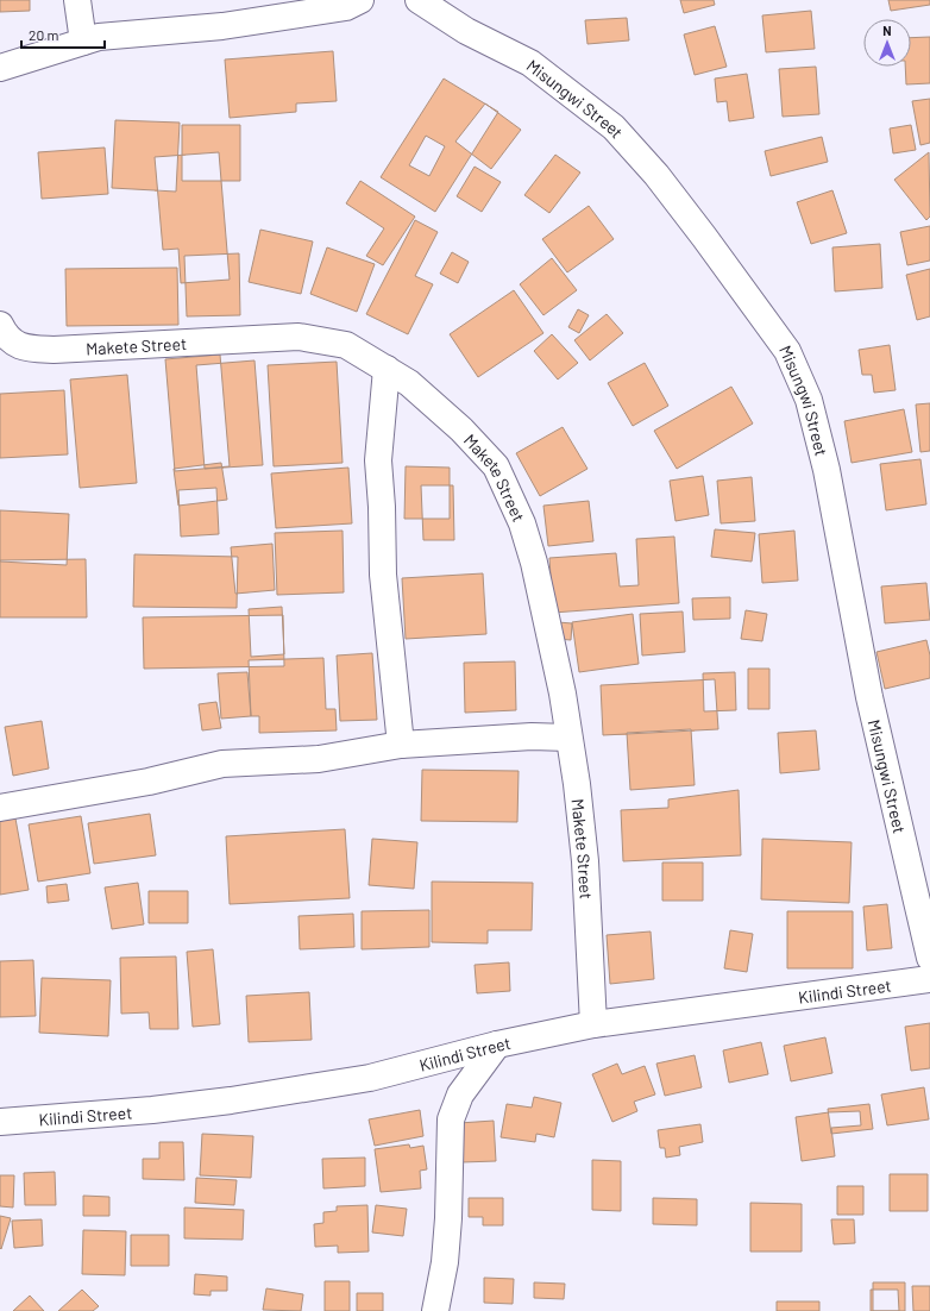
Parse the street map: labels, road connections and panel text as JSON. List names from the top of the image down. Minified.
{"streets":{"street":["Misungwi Street","Makete Street","Kilindi Street"]},"crossings":[["Makete Street","Kilindi Street"]],"scale_bar":"20 m","north":"top"}
